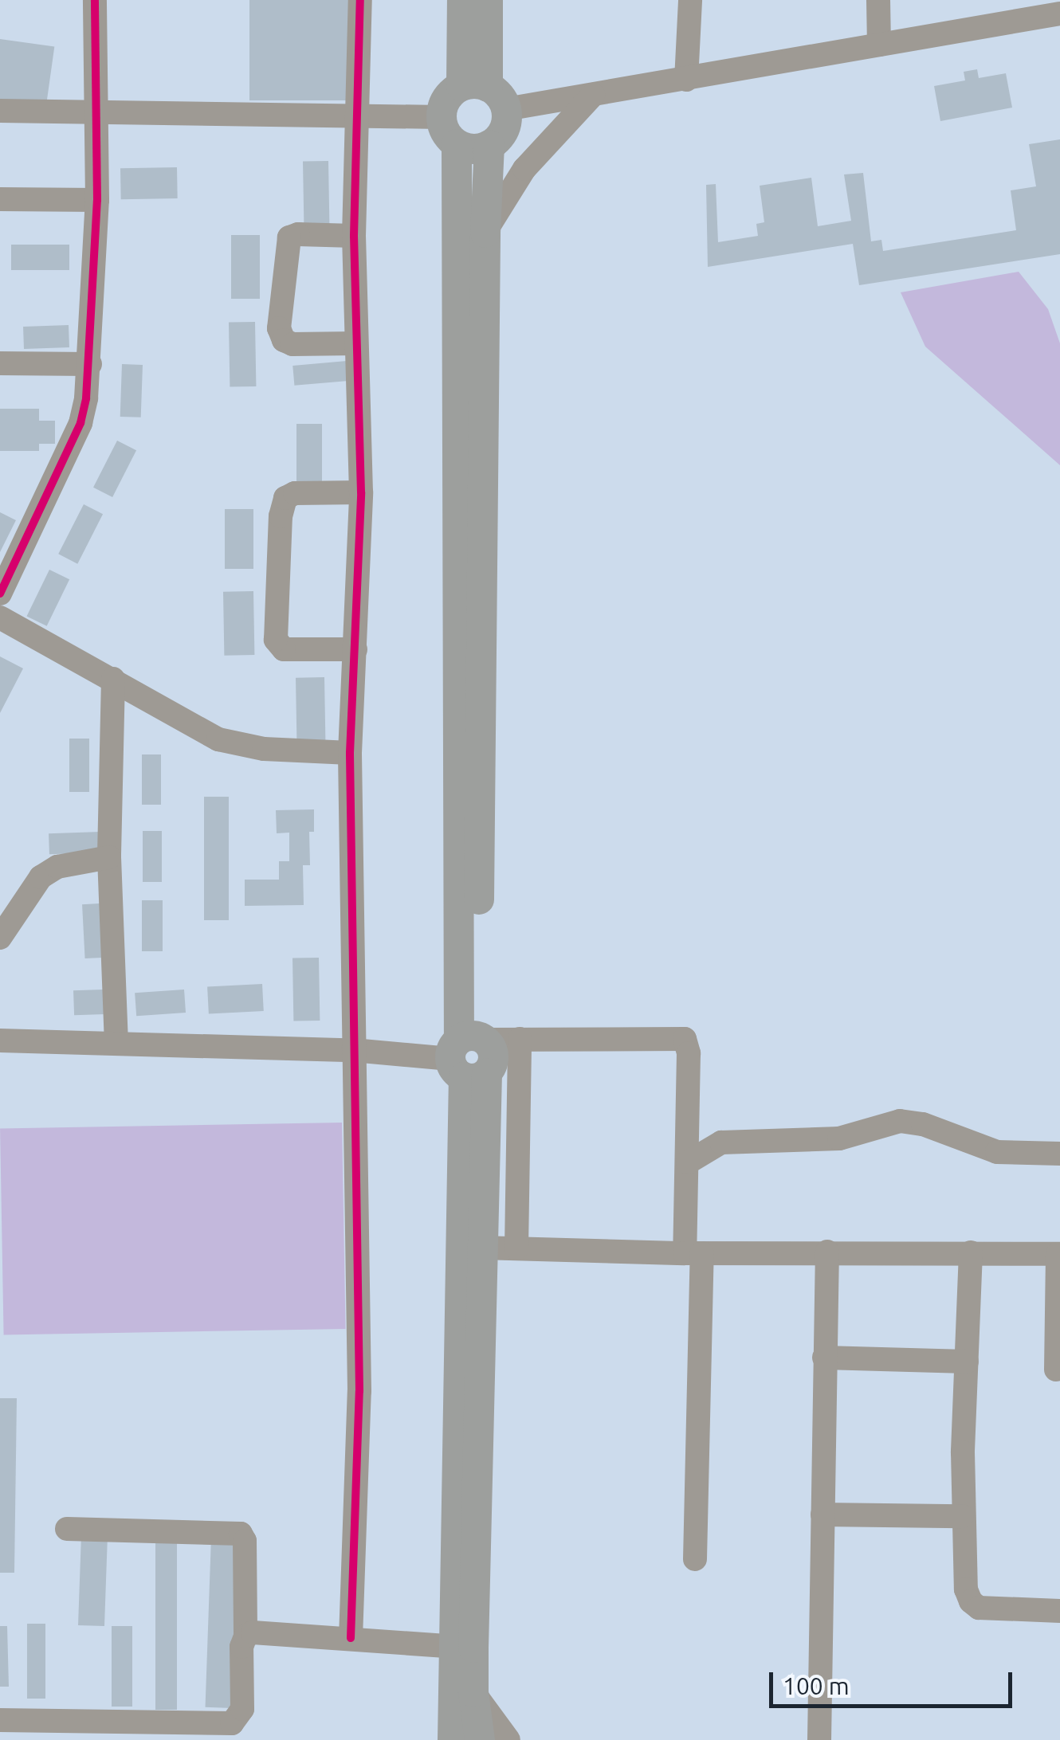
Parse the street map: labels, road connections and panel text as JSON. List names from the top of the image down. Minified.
{"scale_bar":"100 m"}
